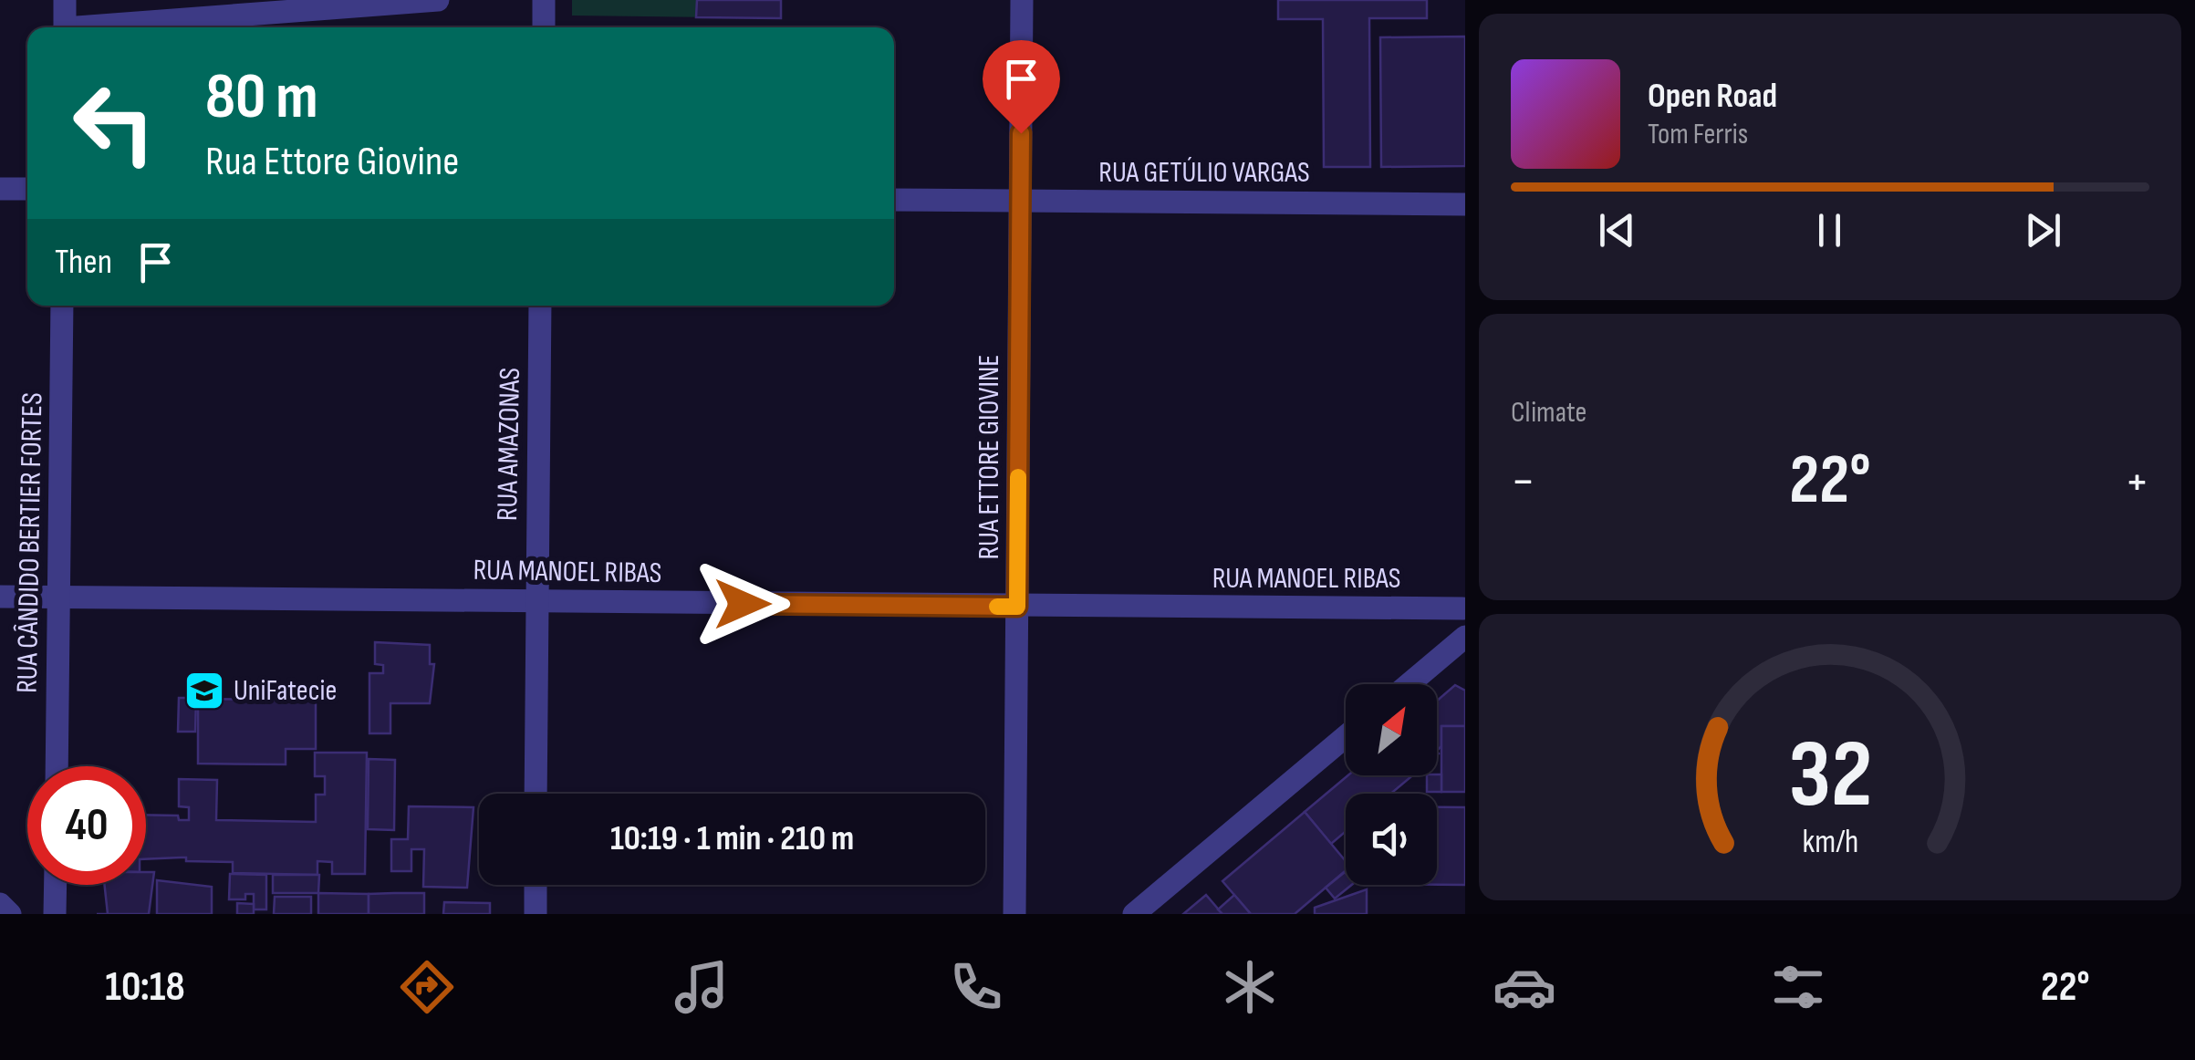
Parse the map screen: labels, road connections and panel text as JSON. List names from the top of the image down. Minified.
{"streets":{"street":["RUA GETÚLIO VARGAS","RUA AMAZONAS","RUA ETTORE GIOVINE","RUA CÂNDIDO BERTIER FORTES","RUA MANOEL RIBAS"]},"crossings":[["RUA GETÚLIO VARGAS","RUA ETTORE GIOVINE"],["RUA AMAZONAS","RUA MANOEL RIBAS"],["RUA ETTORE GIOVINE","RUA MANOEL RIBAS"],["RUA CÂNDIDO BERTIER FORTES","RUA MANOEL RIBAS"]],"places":{"school or university":["UniFatecie"]},"north":"top right","page":{"turn":["80 m","Rua Ettore Giovine"],"song":["Open Road","Tom Ferris"],"then":"Then","tile":"Climate","heat":["−","22°","+"],"limit":"40","trip":"10:19 · 1 min · 210 m","tabs":["10:18","22°"],"gauge":["32","km/h"]}}
